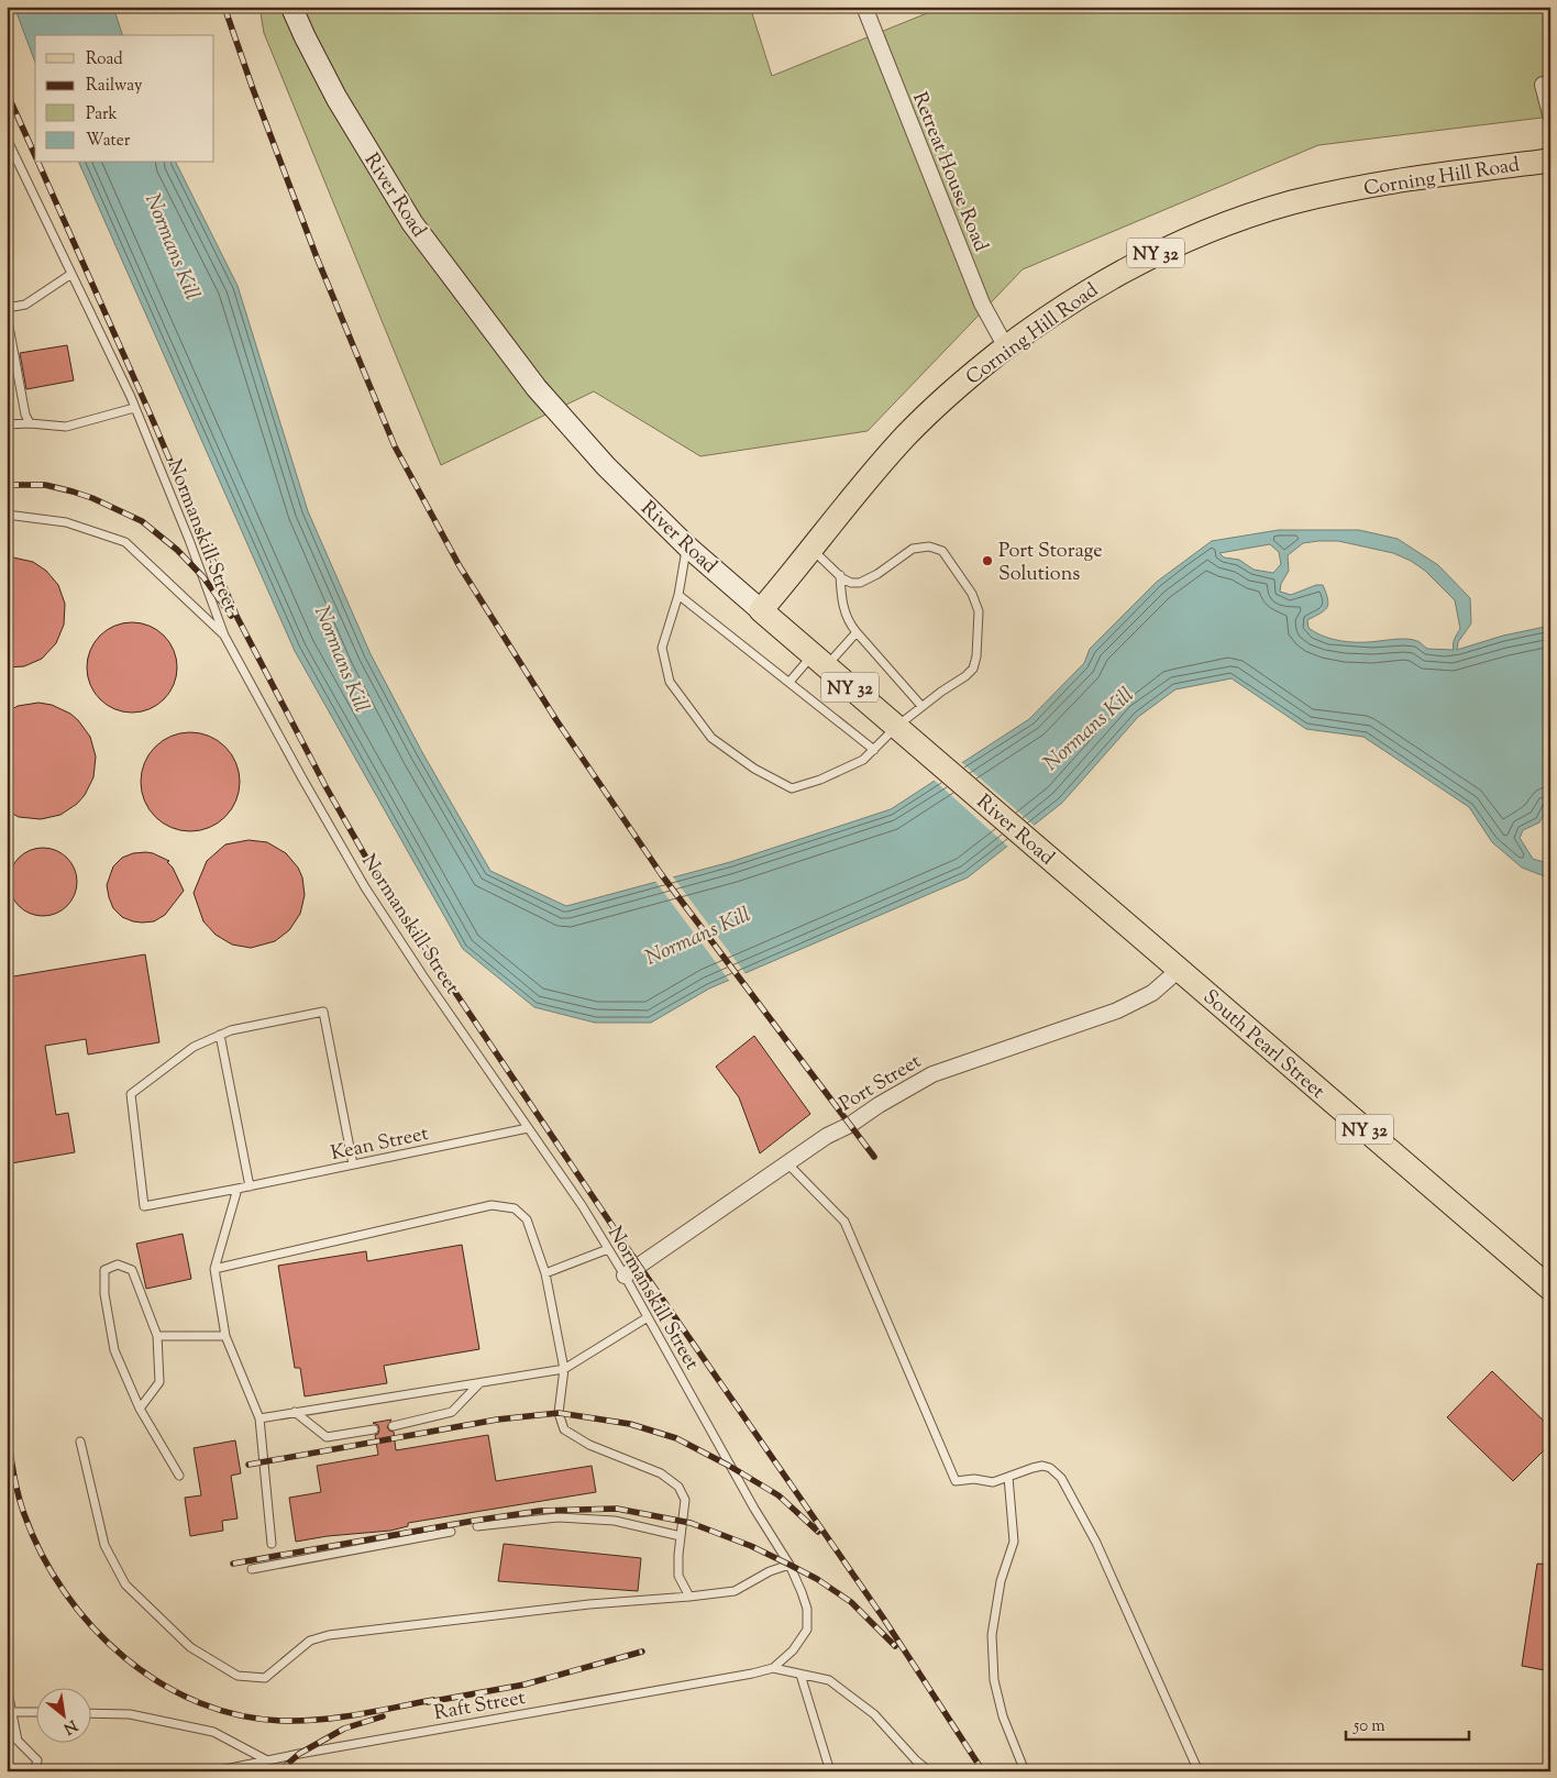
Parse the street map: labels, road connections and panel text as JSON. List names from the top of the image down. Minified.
{"streets":{"main road":["Corning Hill Road","River Road","NY 32","South Pearl Street"],"street":["Retreat House Road","Port Street"],"lane":["Normanskill Street","Kean Street","Raft Street"]},"crossings":[["Retreat House Road","Corning Hill Road"],["Corning Hill Road","River Road"],["River Road","South Pearl Street"],["River Road","Port Street"],["Normanskill Street","Port Street"],["Normanskill Street","Kean Street"],["Normanskill Street","Raft Street"],["South Pearl Street","Port Street"]],"water":["Normans Kill"],"places":["Port Storage Solutions"],"legend":["Road","Railway","Park","Water"],"scale_bar":"50 m","north":"bottom right"}
